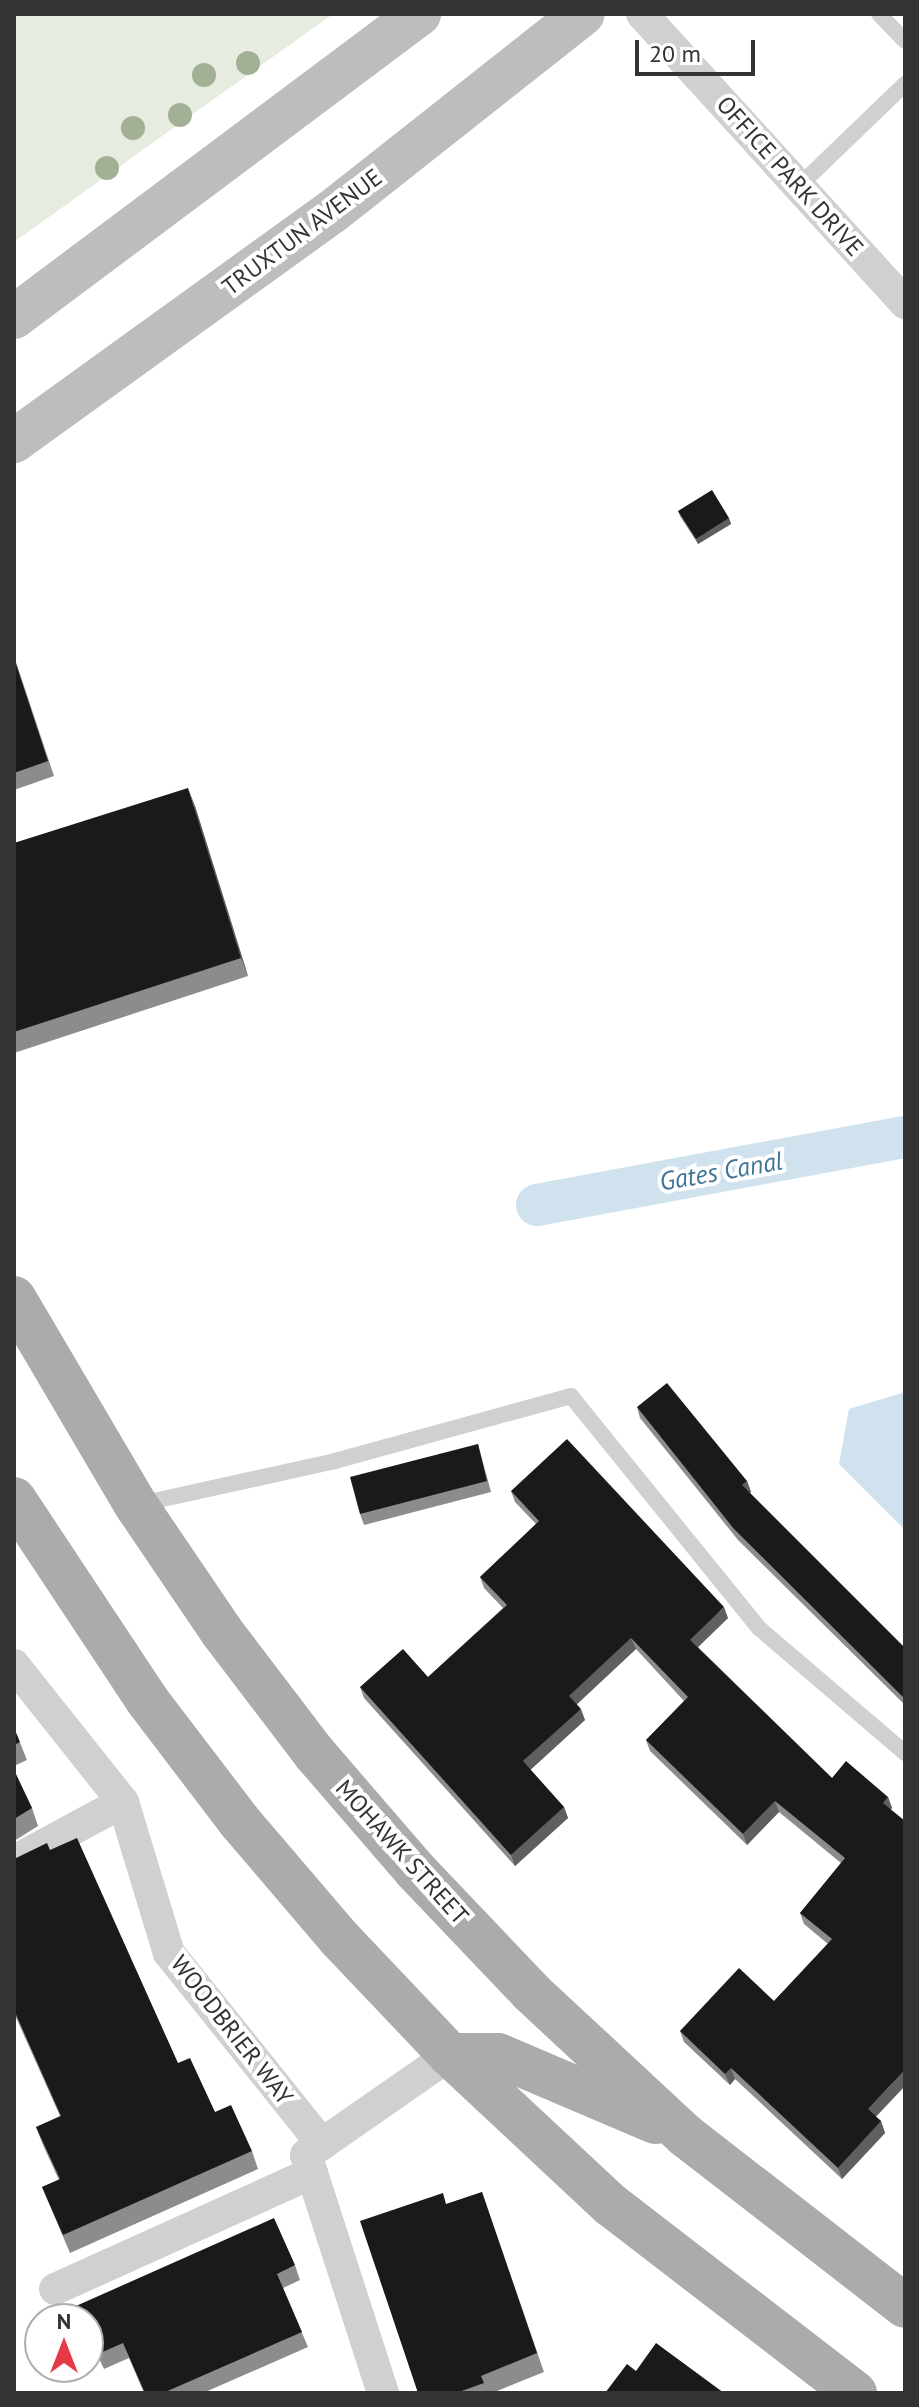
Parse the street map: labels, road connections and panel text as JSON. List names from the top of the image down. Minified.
{"streets":{"main road":["TRUXTUN AVENUE","MOHAWK STREET"],"street":["OFFICE PARK DRIVE","WOODBRIER WAY"]},"water":["Gates Canal"],"scale_bar":"20 m","north":"top"}
